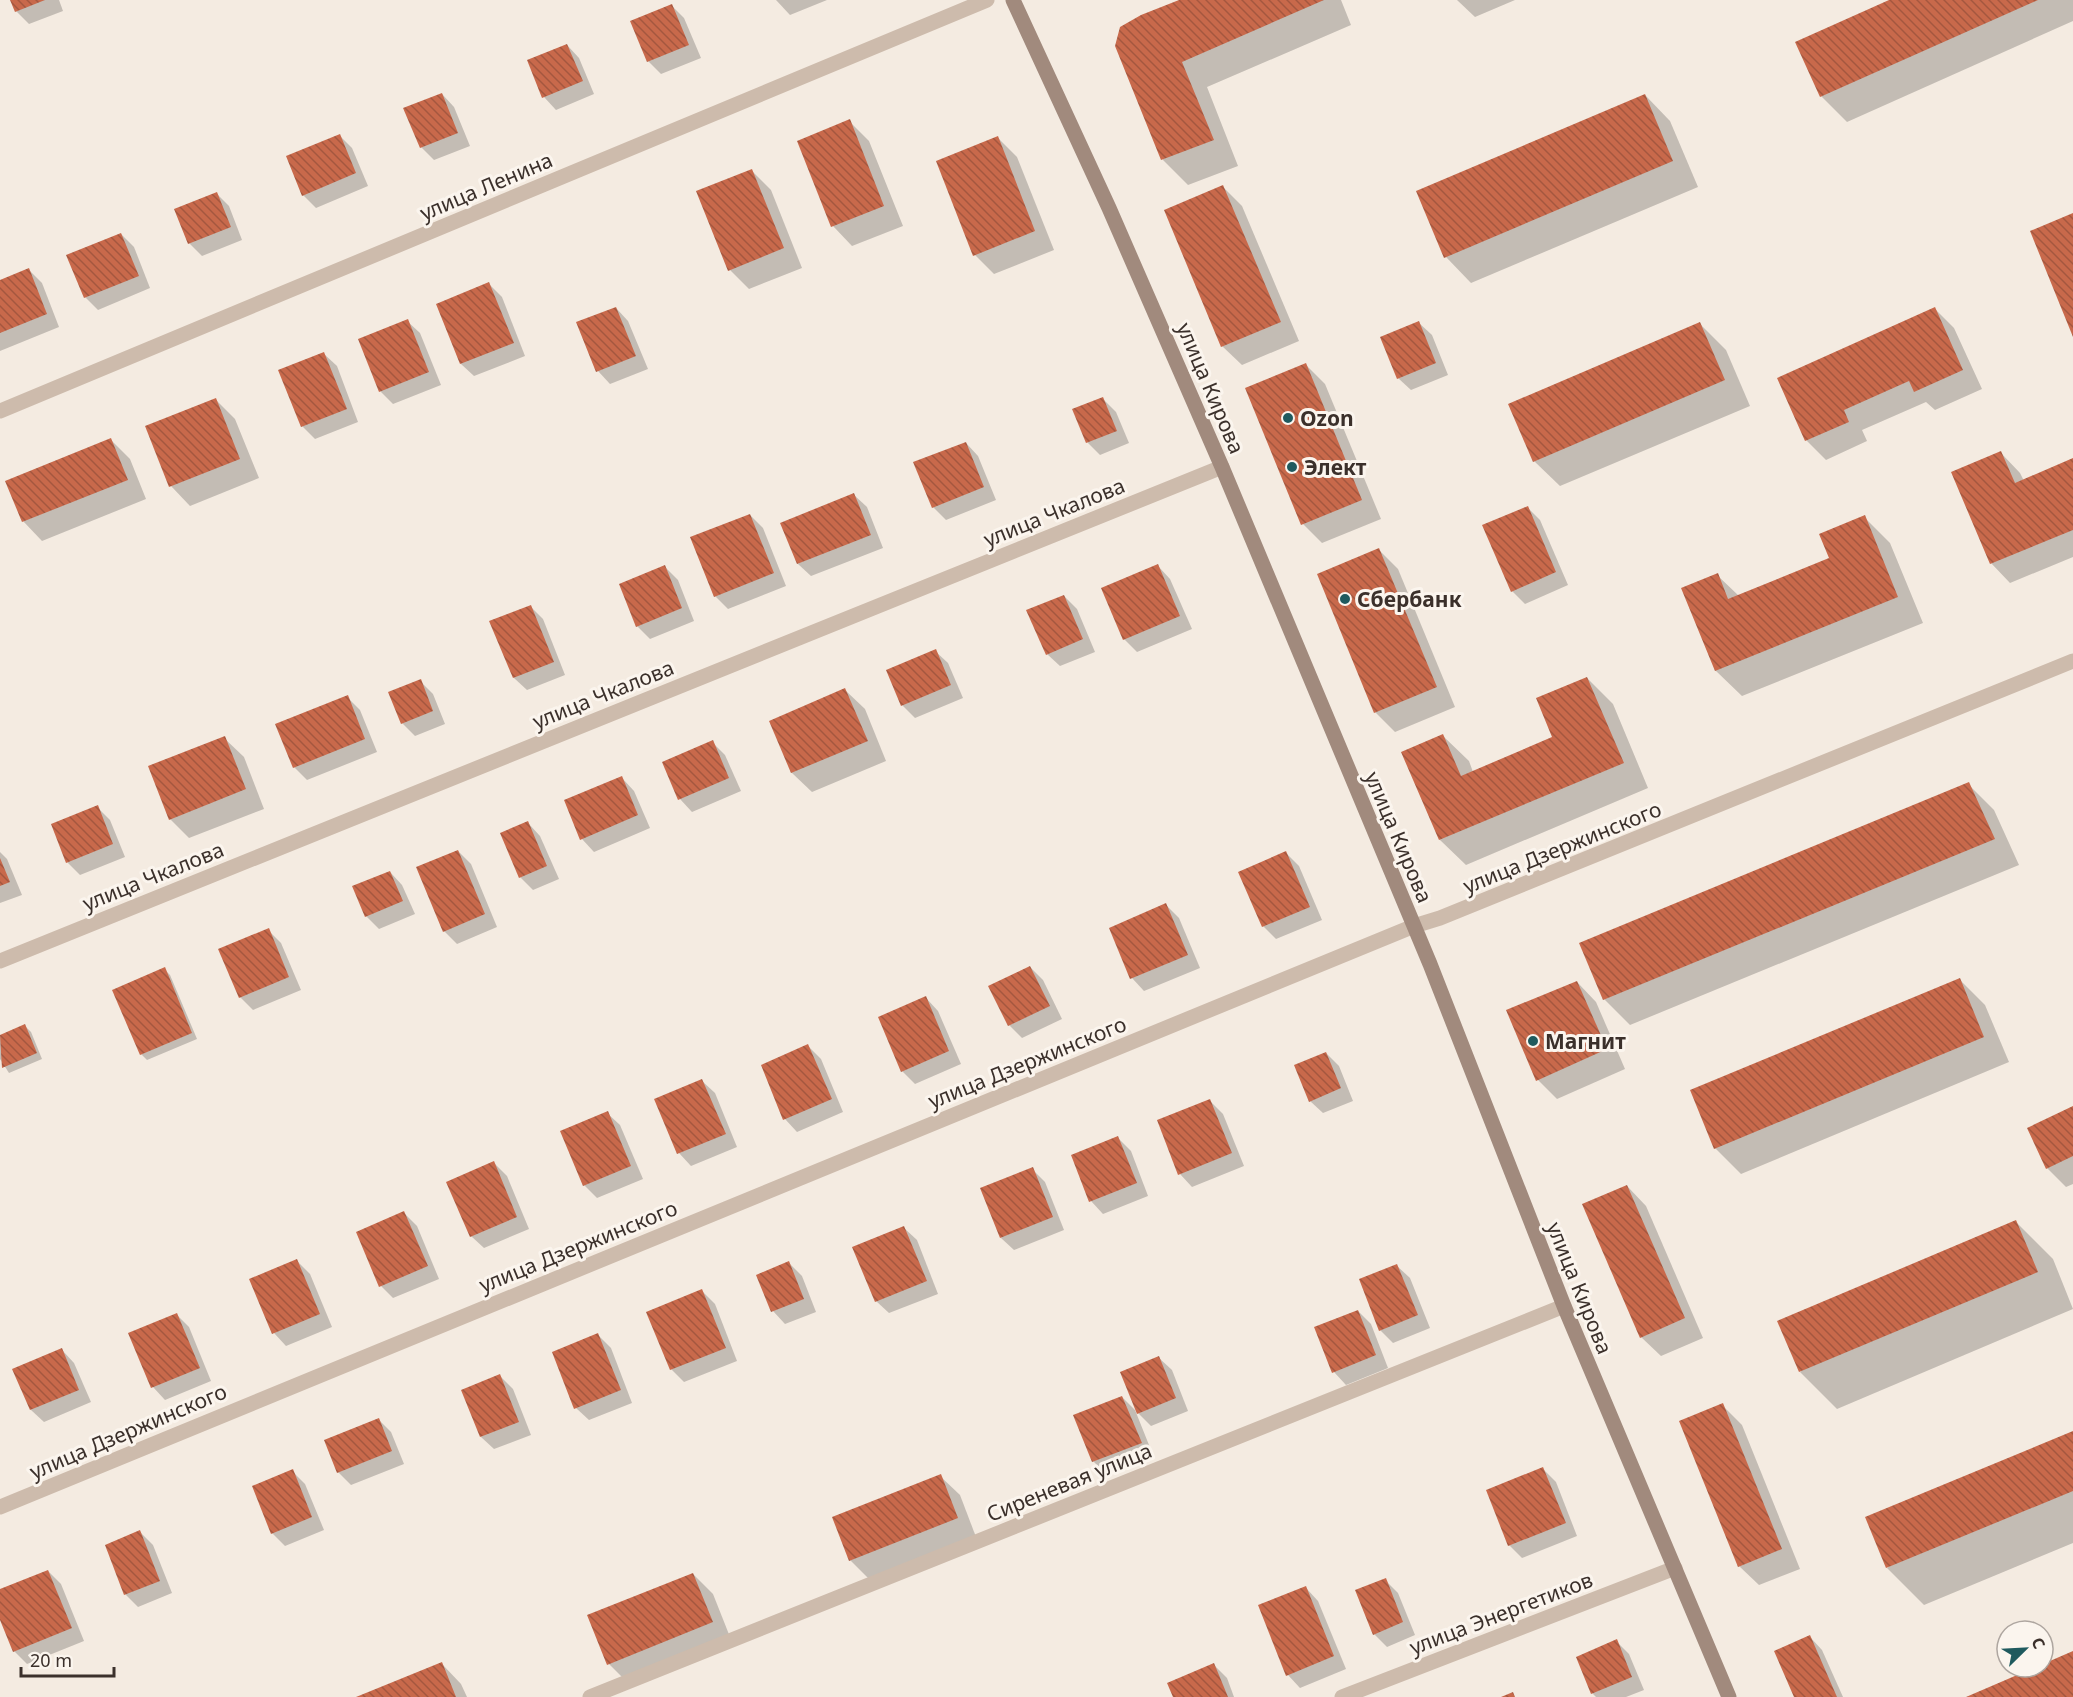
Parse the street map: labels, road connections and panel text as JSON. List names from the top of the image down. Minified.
{"streets":{"street":["улица Ленина","улица Кирова","улица Чкалова","улица Дзержинского","Сиреневая улица","улица Энергетиков"]},"crossings":[["улица Кирова","улица Чкалова"],["улица Кирова","улица Дзержинского"],["улица Кирова","Сиреневая улица"],["улица Кирова","улица Энергетиков"]],"places":["Ozon","Элект","Сбербанк","Магнит"],"scale_bar":"20 m","north":"top right"}
